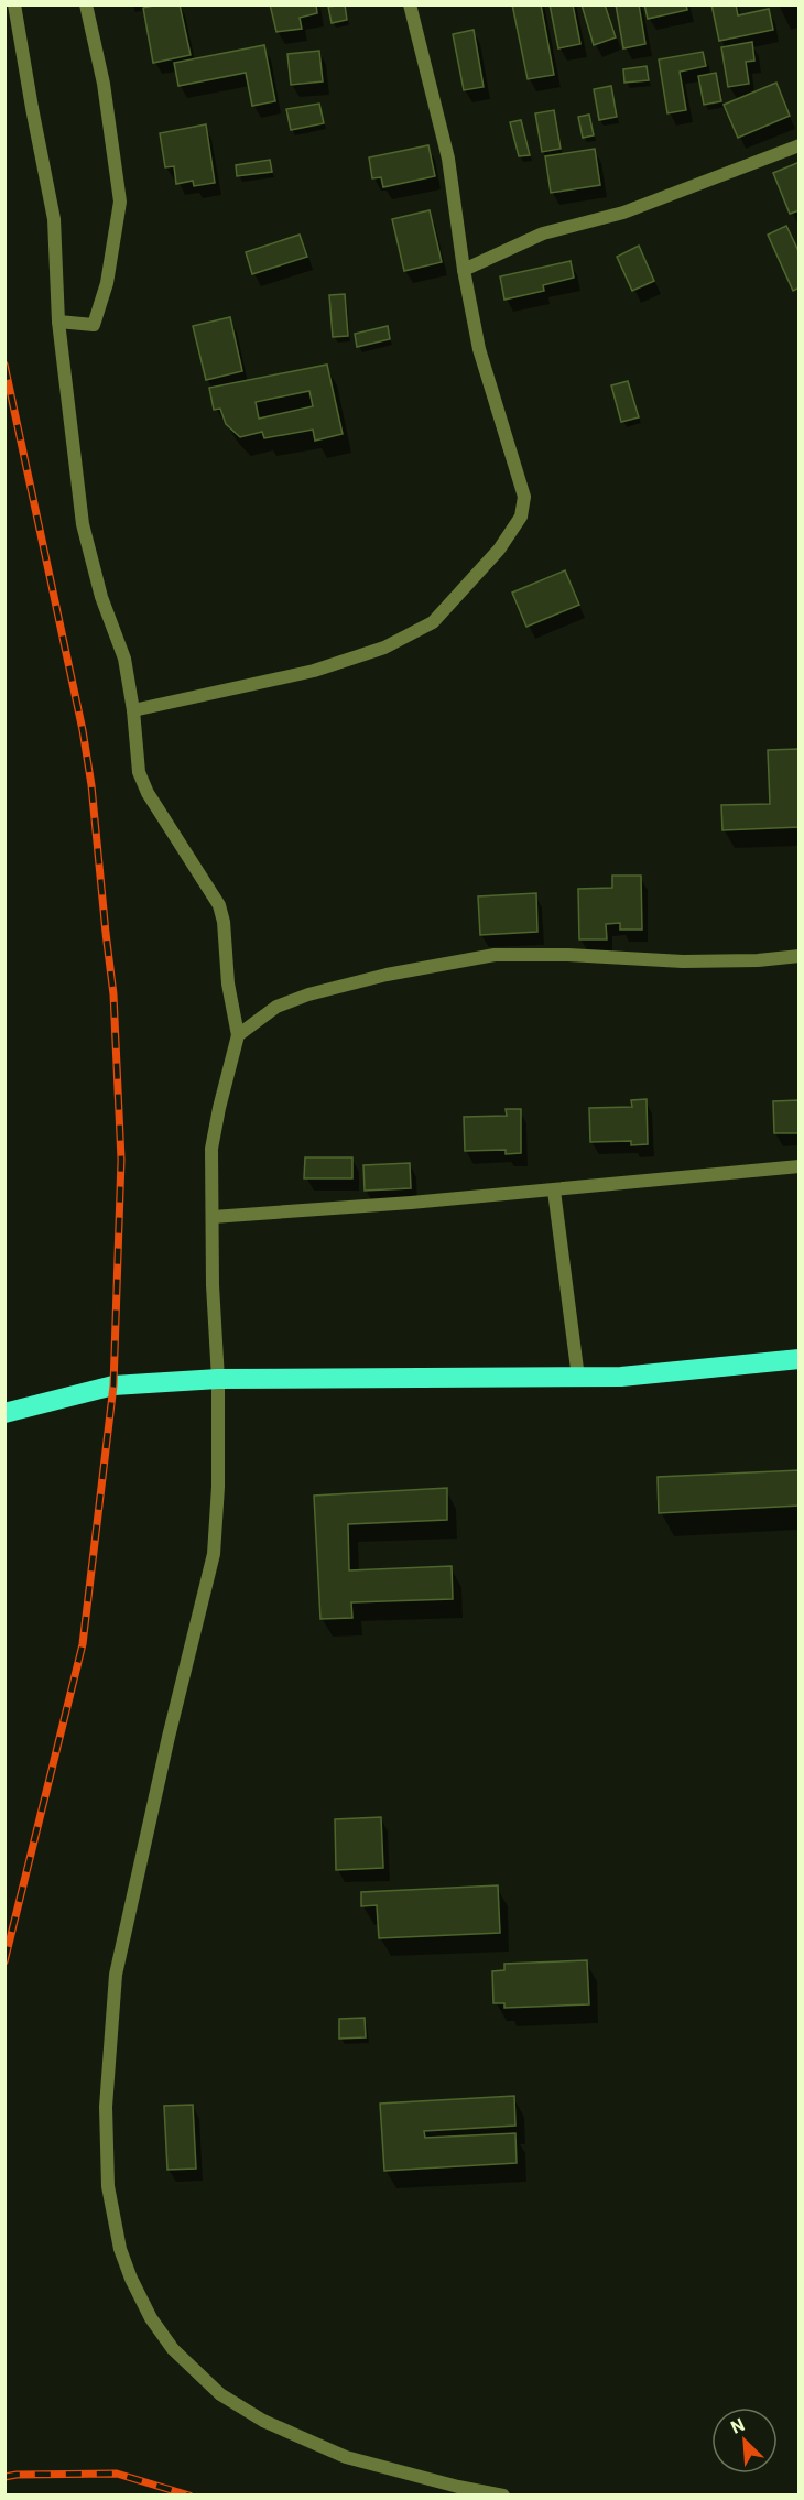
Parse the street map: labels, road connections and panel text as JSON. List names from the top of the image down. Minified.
{"north":"top left"}
